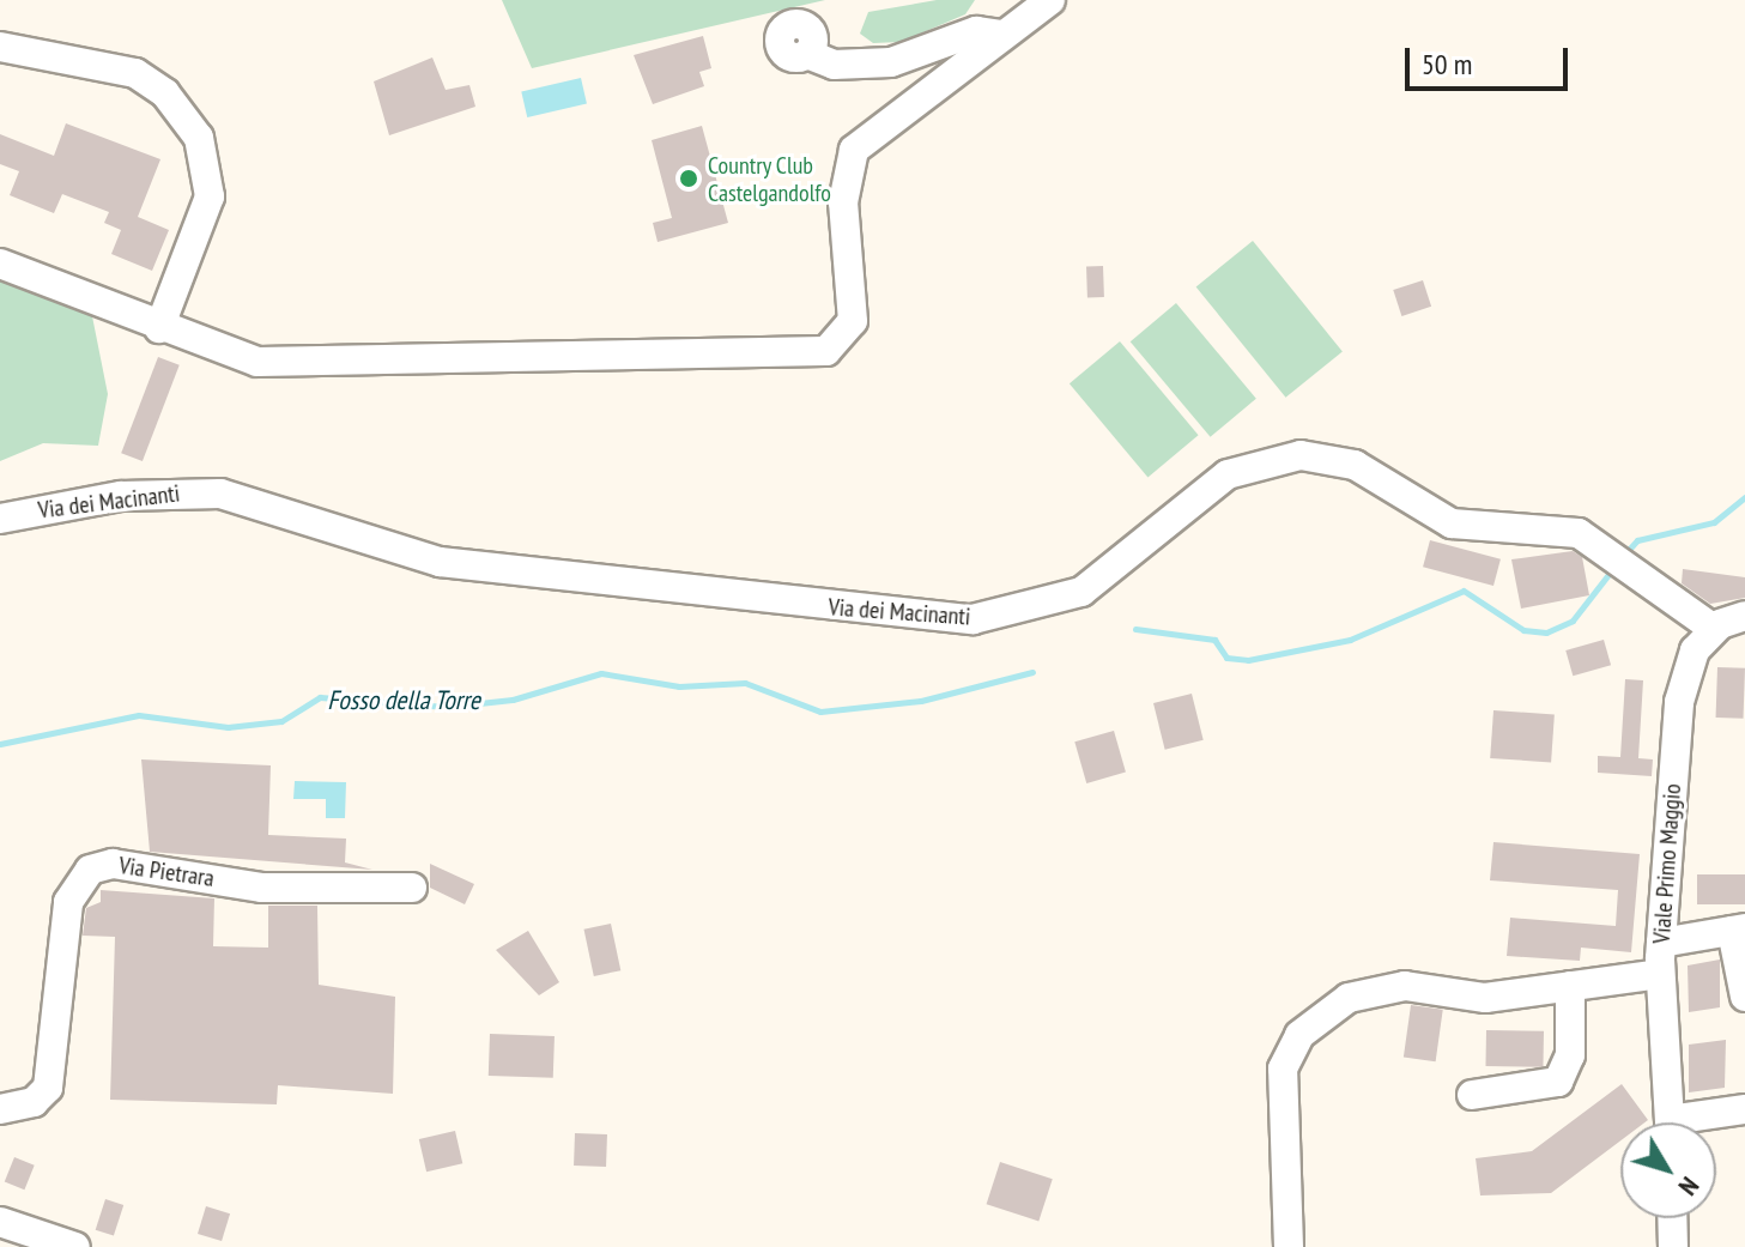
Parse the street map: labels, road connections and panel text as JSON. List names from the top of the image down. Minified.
{"streets":{"street":["Via dei Macinanti","Viale Primo Maggio","Via Pietrara"]},"crossings":[["Via dei Macinanti","Viale Primo Maggio"]],"water":["Fosso della Torre"],"places":["Country Club Castelgandolfo"],"scale_bar":"50 m","north":"bottom right"}
